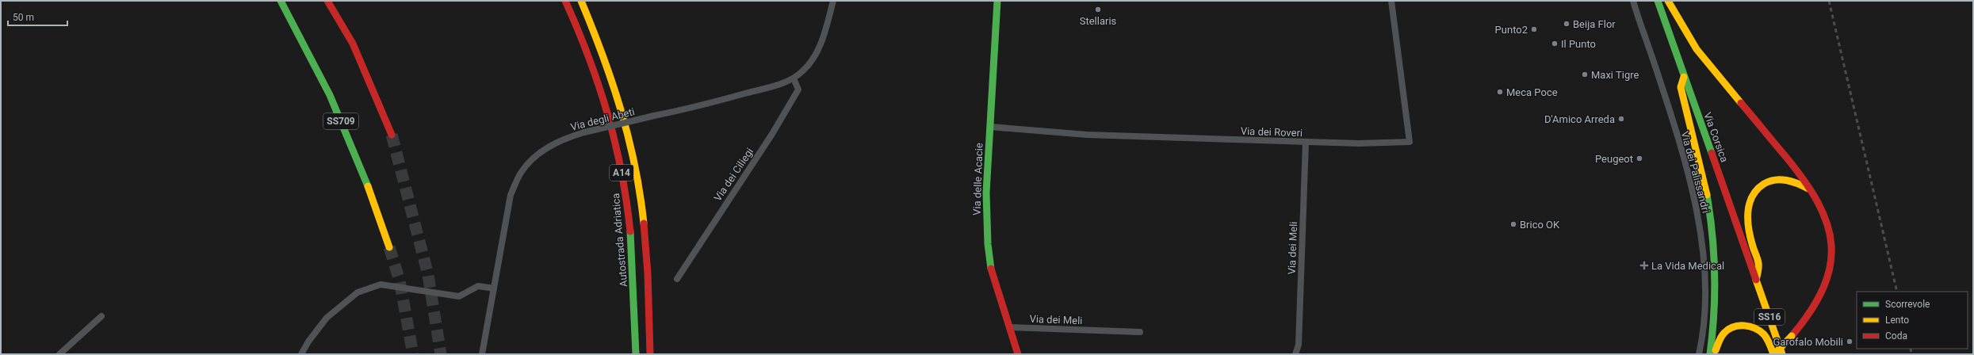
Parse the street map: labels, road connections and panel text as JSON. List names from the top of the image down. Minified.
{"streets":{"main road":["SS709","Via Corsica","A14","Via delle Acacie","Autostrada Adriatica","SS16"],"street":["Via degli Abeti","Via dei Roveri","Via dei Palissandri","Via dei Ciliegi","Via dei Meli"]},"crossings":[["Via degli Abeti","Via dei Ciliegi"],["Via dei Roveri","Via delle Acacie"],["Via dei Roveri","Via dei Meli"],["Via Corsica","SS16"],["Via delle Acacie","Via dei Meli"]],"places":{"other":["Stellaris","Beija Flor","Punto2","Il Punto","Maxi Tigre","Meca Poce","D'Amico Arreda","Peugeot","Brico OK","Garofalo Mobili"],"health":["La Vida Medical"]},"legend":["Scorrevole","Lento","Coda"],"scale_bar":"50 m"}
